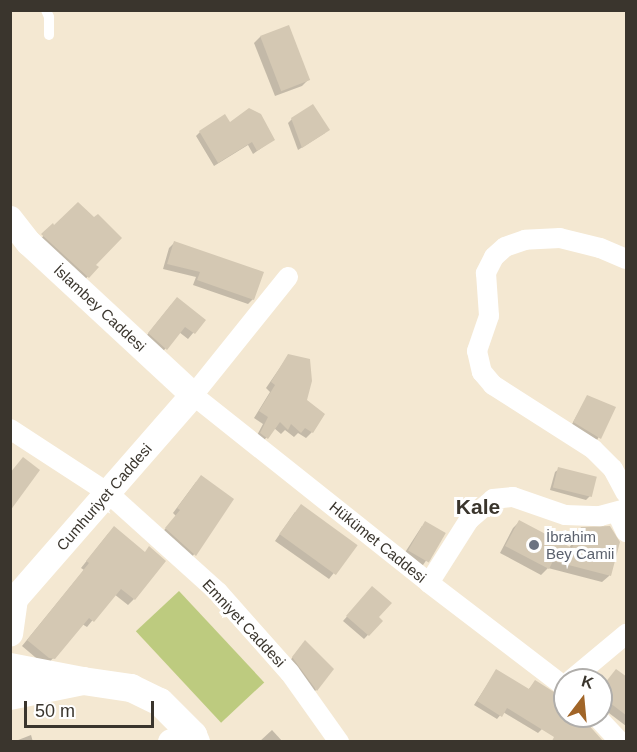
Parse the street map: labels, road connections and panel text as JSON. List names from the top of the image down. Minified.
{"streets":{"street":["İslambey Caddesi","Cumhuriyet Caddesi","Hükümet Caddesi","Emniyet Caddesi"]},"crossings":[["İslambey Caddesi","Cumhuriyet Caddesi"],["İslambey Caddesi","Hükümet Caddesi"],["Cumhuriyet Caddesi","Hükümet Caddesi"],["Cumhuriyet Caddesi","Emniyet Caddesi"]],"districts":["Kale"],"places":["İbrahim Bey Camii"],"scale_bar":"50 m","north":"top"}
